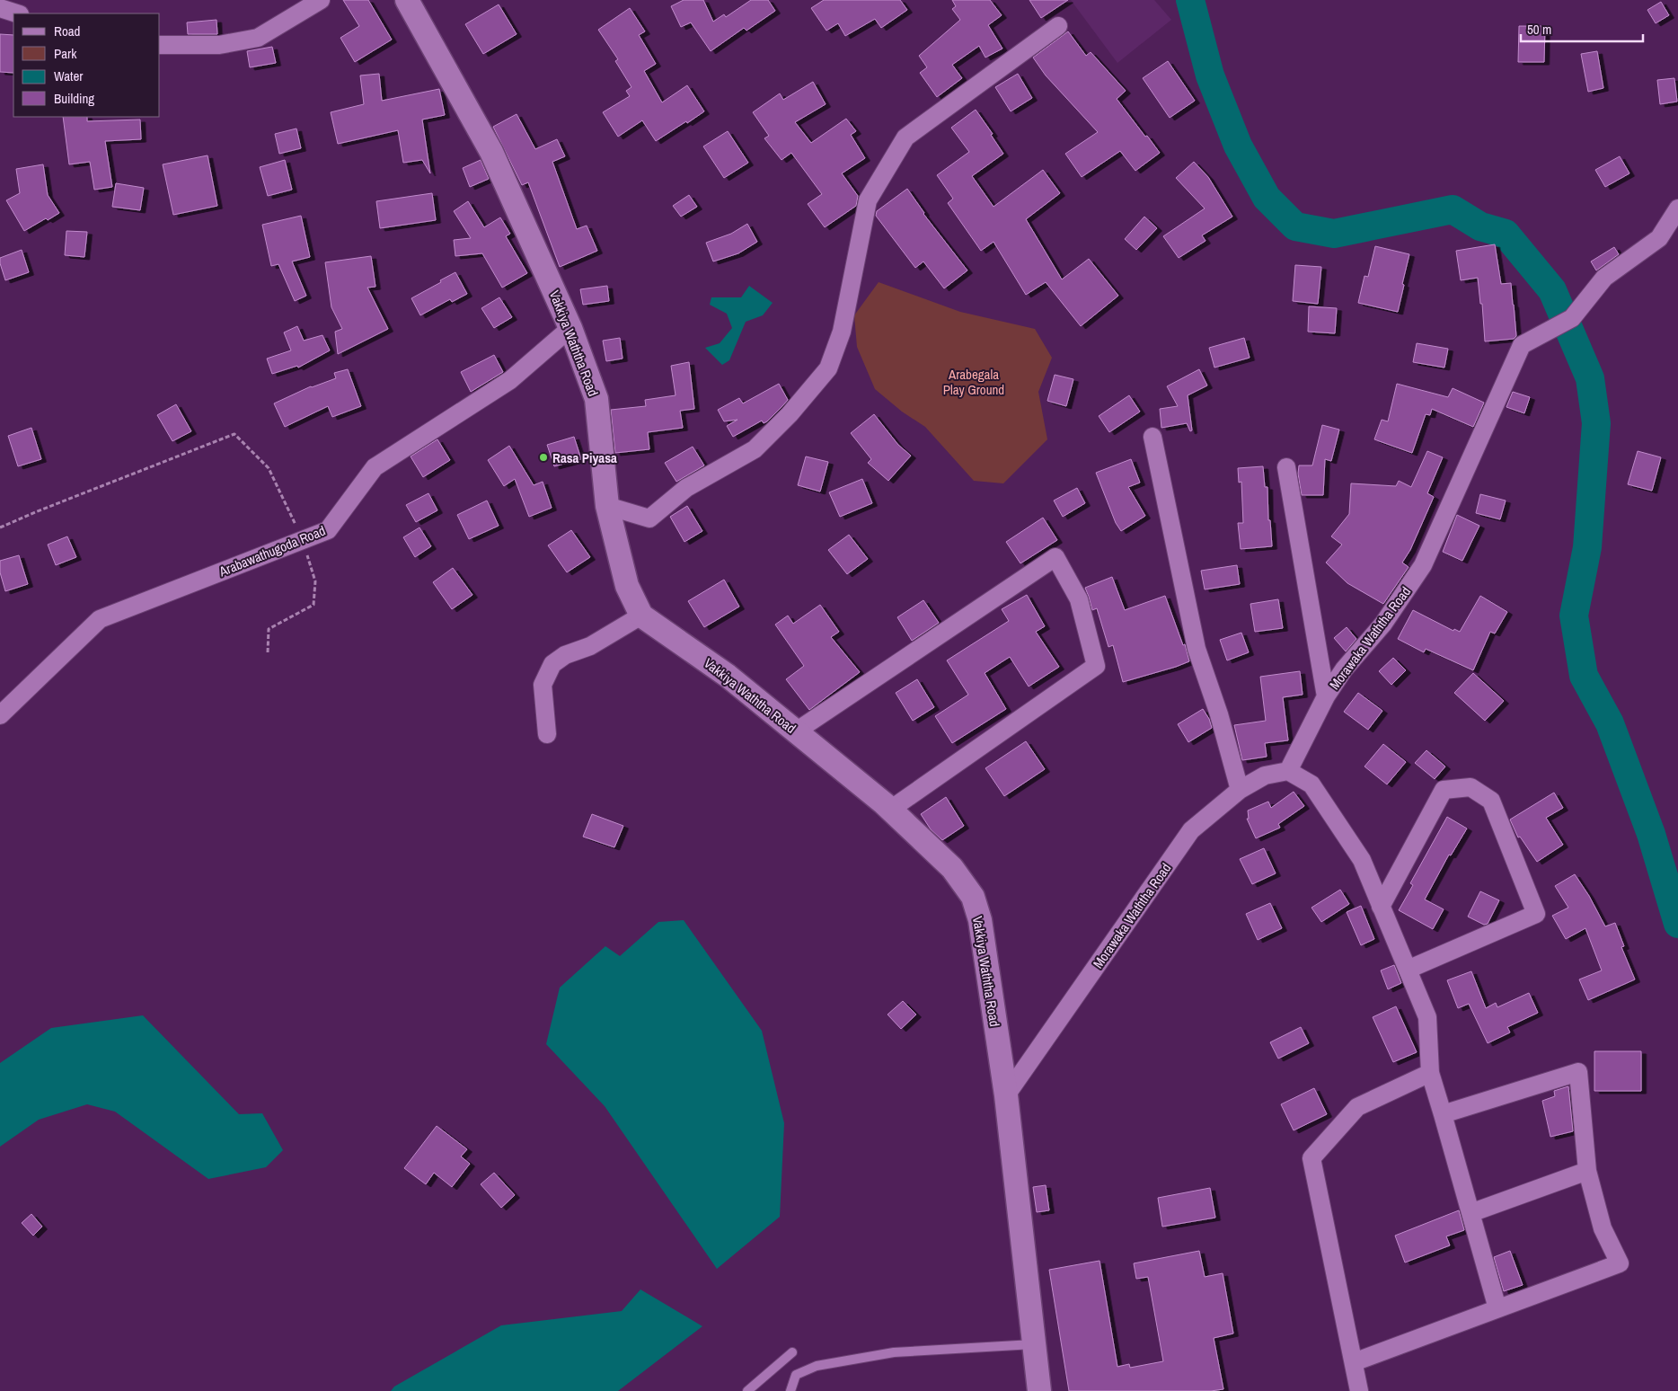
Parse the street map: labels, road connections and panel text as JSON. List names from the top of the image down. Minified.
{"streets":{"street":["Vakkiya Waththa Road","Arabawathugoda Road","Morawaka Waththa Road"]},"crossings":[["Vakkiya Waththa Road","Arabawathugoda Road"],["Vakkiya Waththa Road","Morawaka Waththa Road"]],"parks":["Arabegala Play Ground"],"places":["Rasa Piyasa"],"legend":["Road","Park","Water","Building"],"scale_bar":"50 m"}
